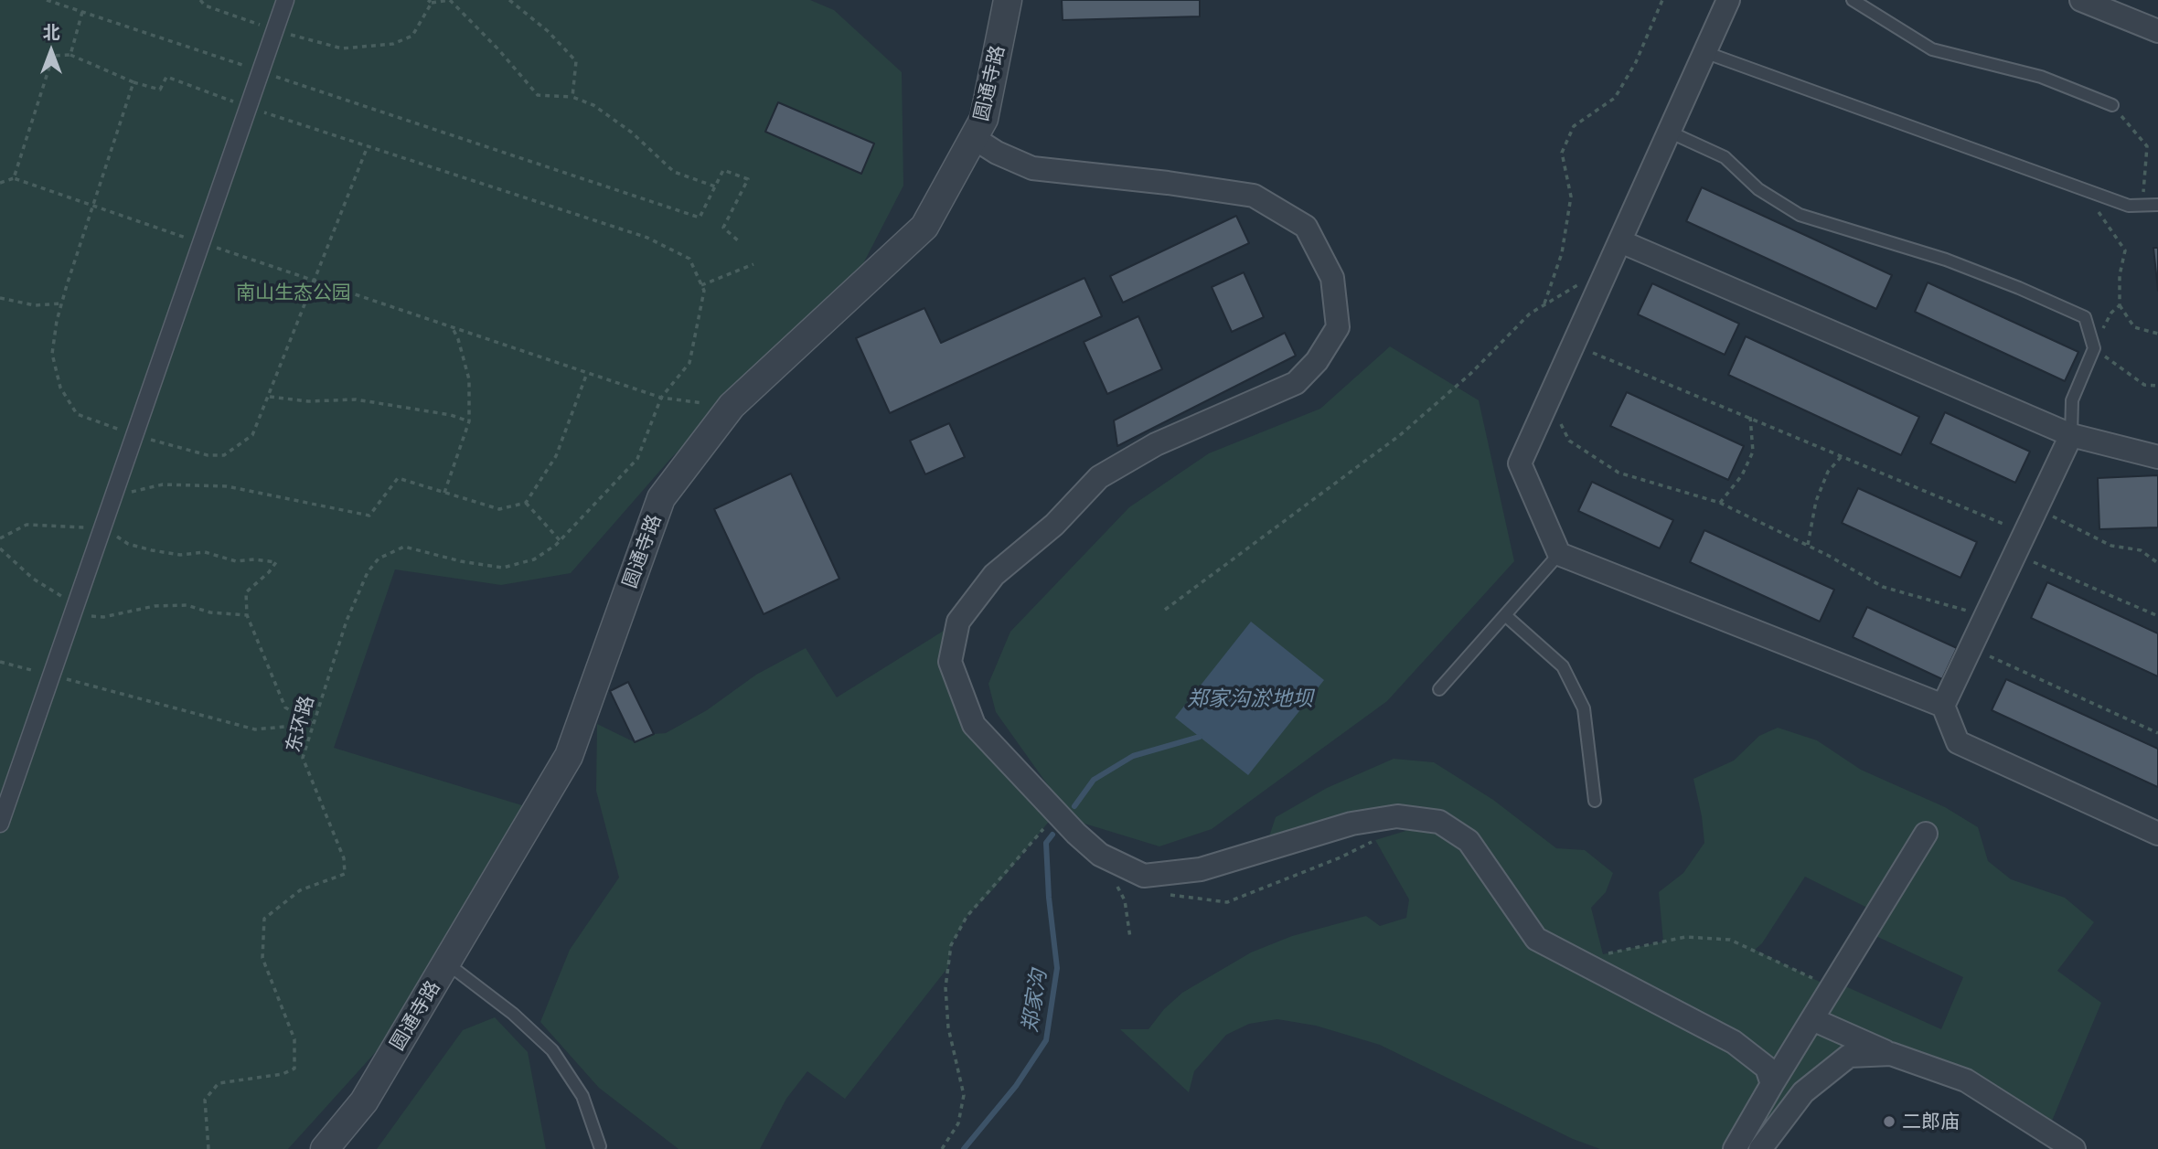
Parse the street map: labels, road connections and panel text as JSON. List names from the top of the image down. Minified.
{"streets":{"street":["圆通寺路"],"path":["东环路"]},"water":["郑家沟淤地坝","郑家沟"],"parks":["南山生态公园"],"places":["二郎庙"],"north":"top"}
